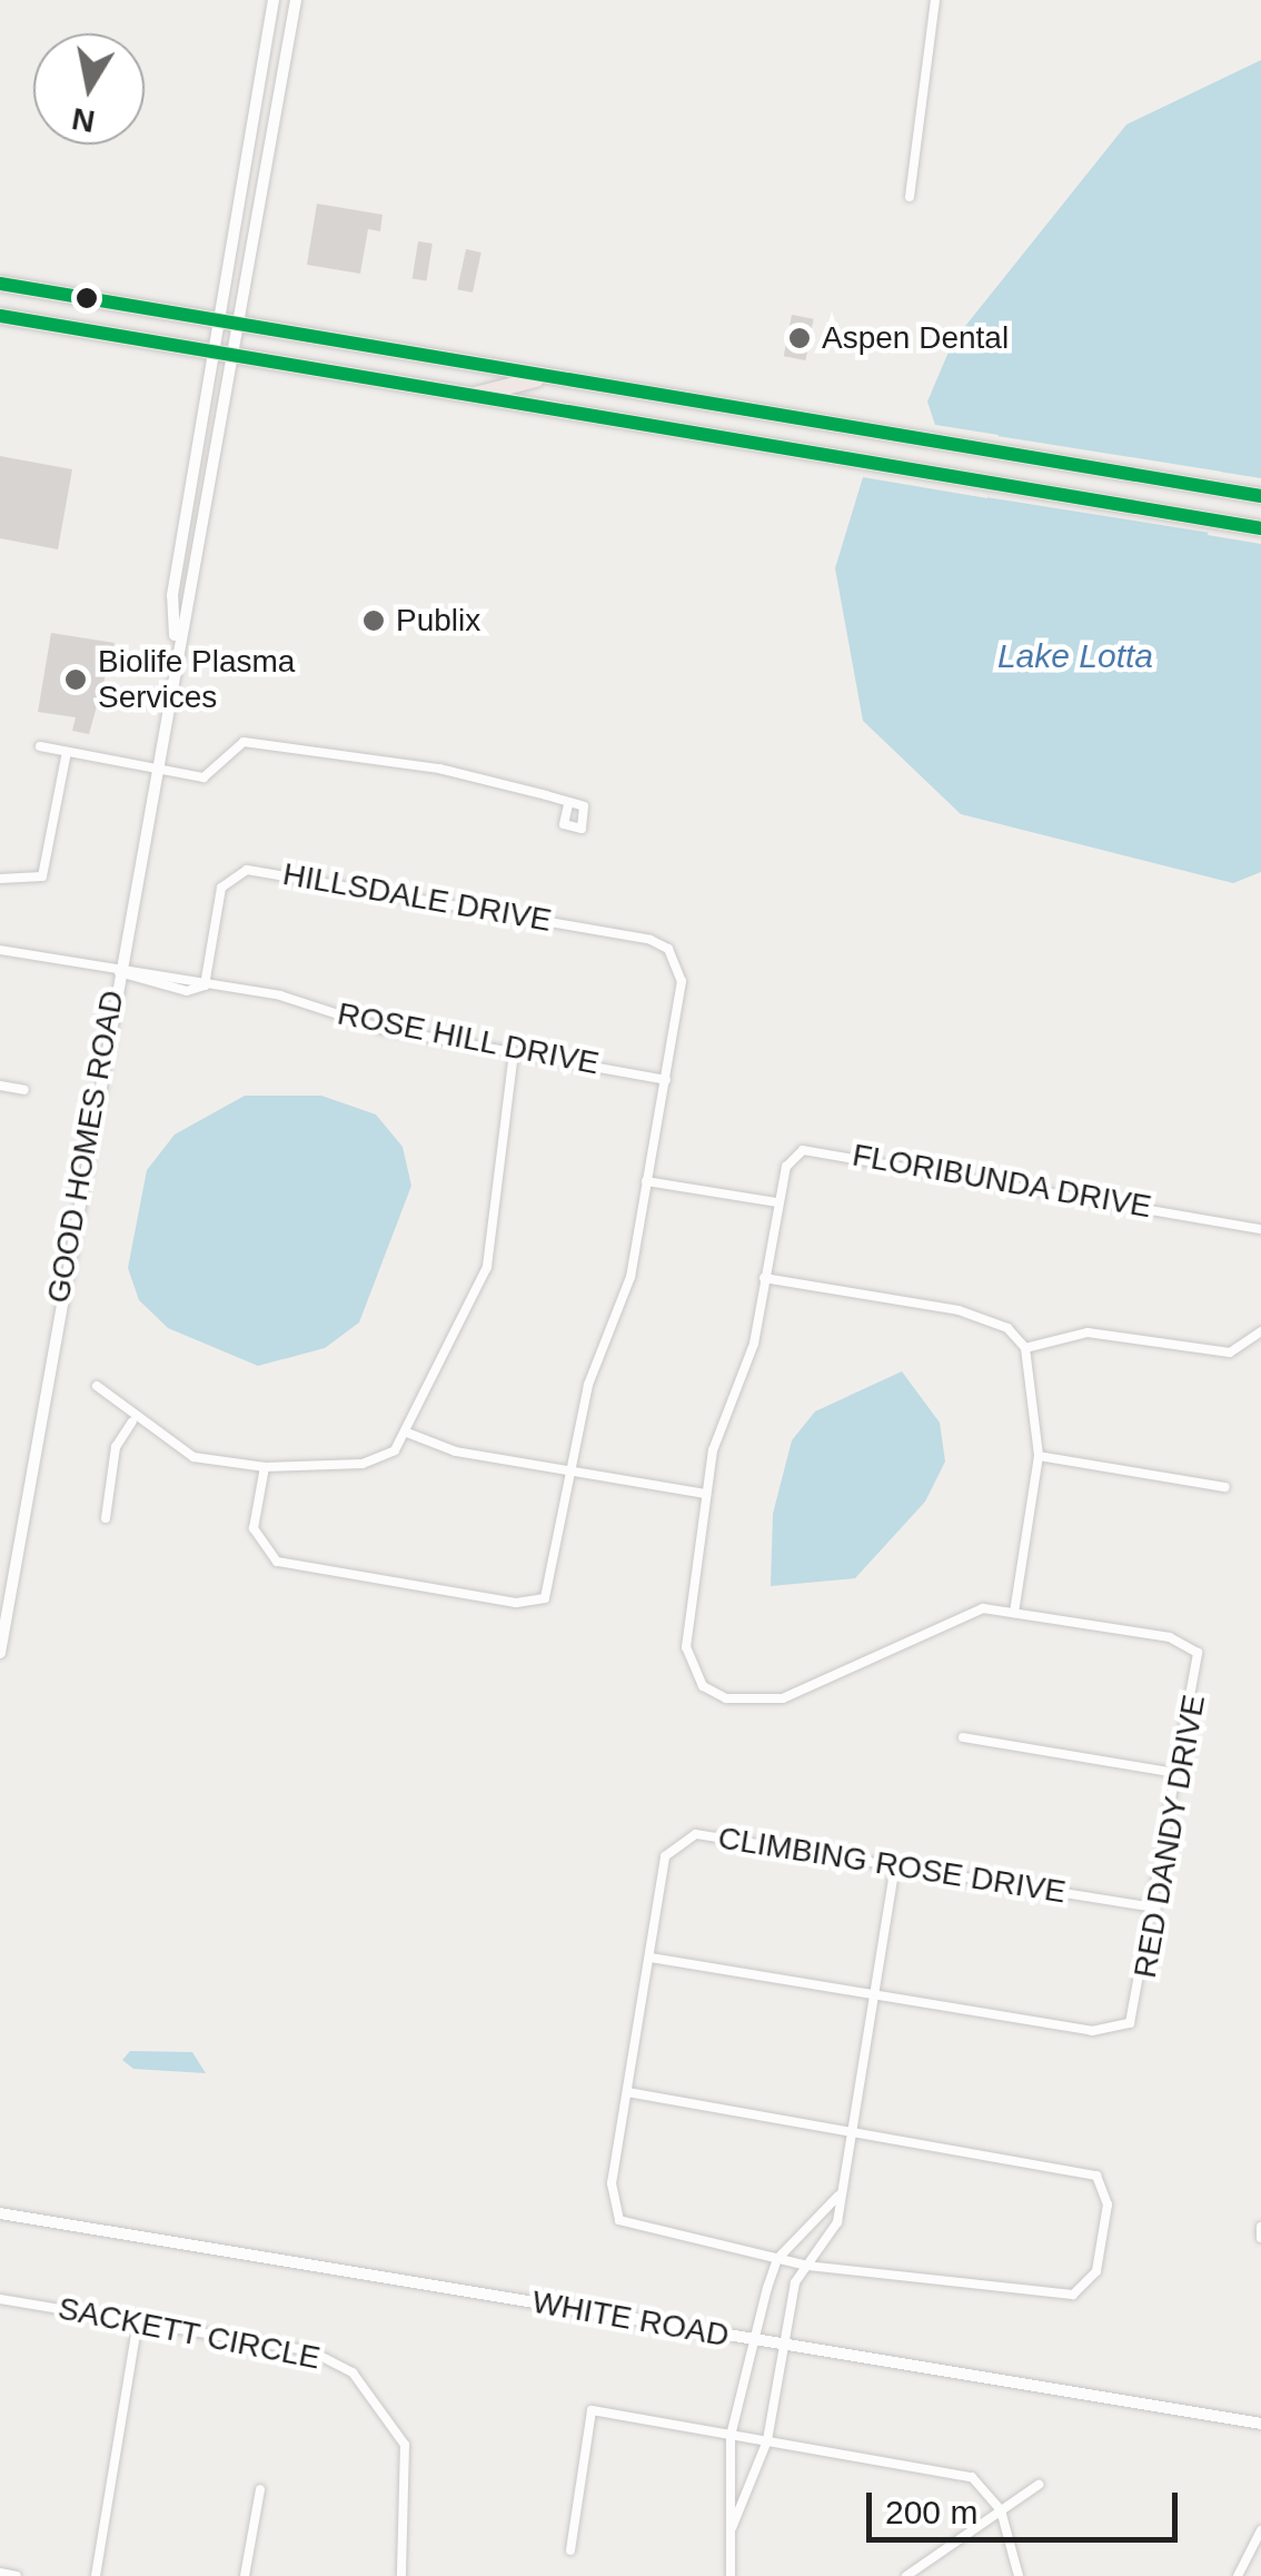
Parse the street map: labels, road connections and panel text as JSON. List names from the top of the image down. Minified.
{"streets":{"street":["HILLSDALE DRIVE","ROSE HILL DRIVE","GOOD HOMES ROAD","FLORIBUNDA DRIVE","RED DANDY DRIVE","CLIMBING ROSE DRIVE","WHITE ROAD","SACKETT CIRCLE"]},"crossings":[["HILLSDALE DRIVE","ROSE HILL DRIVE"],["ROSE HILL DRIVE","GOOD HOMES ROAD"],["FLORIBUNDA DRIVE","RED DANDY DRIVE"],["RED DANDY DRIVE","CLIMBING ROSE DRIVE"]],"water":["Lake Lotta"],"places":["Aspen Dental","Publix","Biolife Plasma Services"],"scale_bar":"200 m","north":"bottom"}
